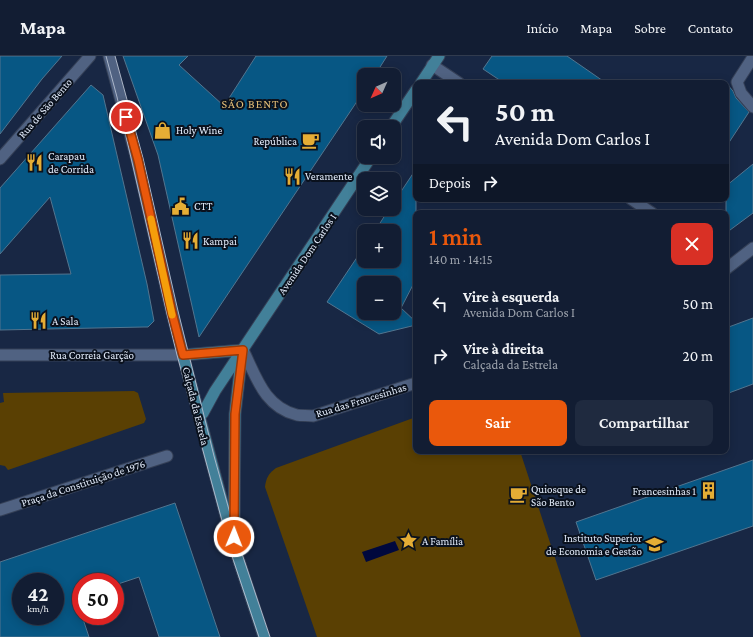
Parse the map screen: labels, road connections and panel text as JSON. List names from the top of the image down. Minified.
{"streets":{"main road":["Avenida Dom Carlos I","Calçada da Estrela"],"street":["Rua de São Bento","Rua Correia Garção","Rua das Francesinhas","Praça da Constituição de 1976"]},"crossings":[["Avenida Dom Carlos I","Rua das Francesinhas"],["Avenida Dom Carlos I","Calçada da Estrela"],["Rua Correia Garção","Calçada da Estrela"]],"districts":["SÃO BENTO"],"places":{"shop":["Holy Wine"],"cafe":["República","Quiosque de São Bento"],"restaurant":["Carapau de Corrida","Veramente","Kampai","A Sala"],"public building":["CTT"],"building":["Francesinhas 1"],"place":["A Família"],"school or university":["Instituto Superior de Economia e Gestão"]},"north":"bottom left","page":{"header":"Mapa","nav":["Início","Mapa","Sobre","Contato"],"map_buttons":["+","−"],"turn":["50 m","Avenida Dom Carlos I"],"then":"Depois","heading":["1 min","140 m · 14:15"],"list":[{"name":"Vire à esquerda","note":"Avenida Dom Carlos I","value":"50 m"},{"name":"Vire à direita","note":"Calçada da Estrela","value":"20 m"}],"buttons":["Sair","Compartilhar"],"speed":"42 km/h","limit":"50"}}
